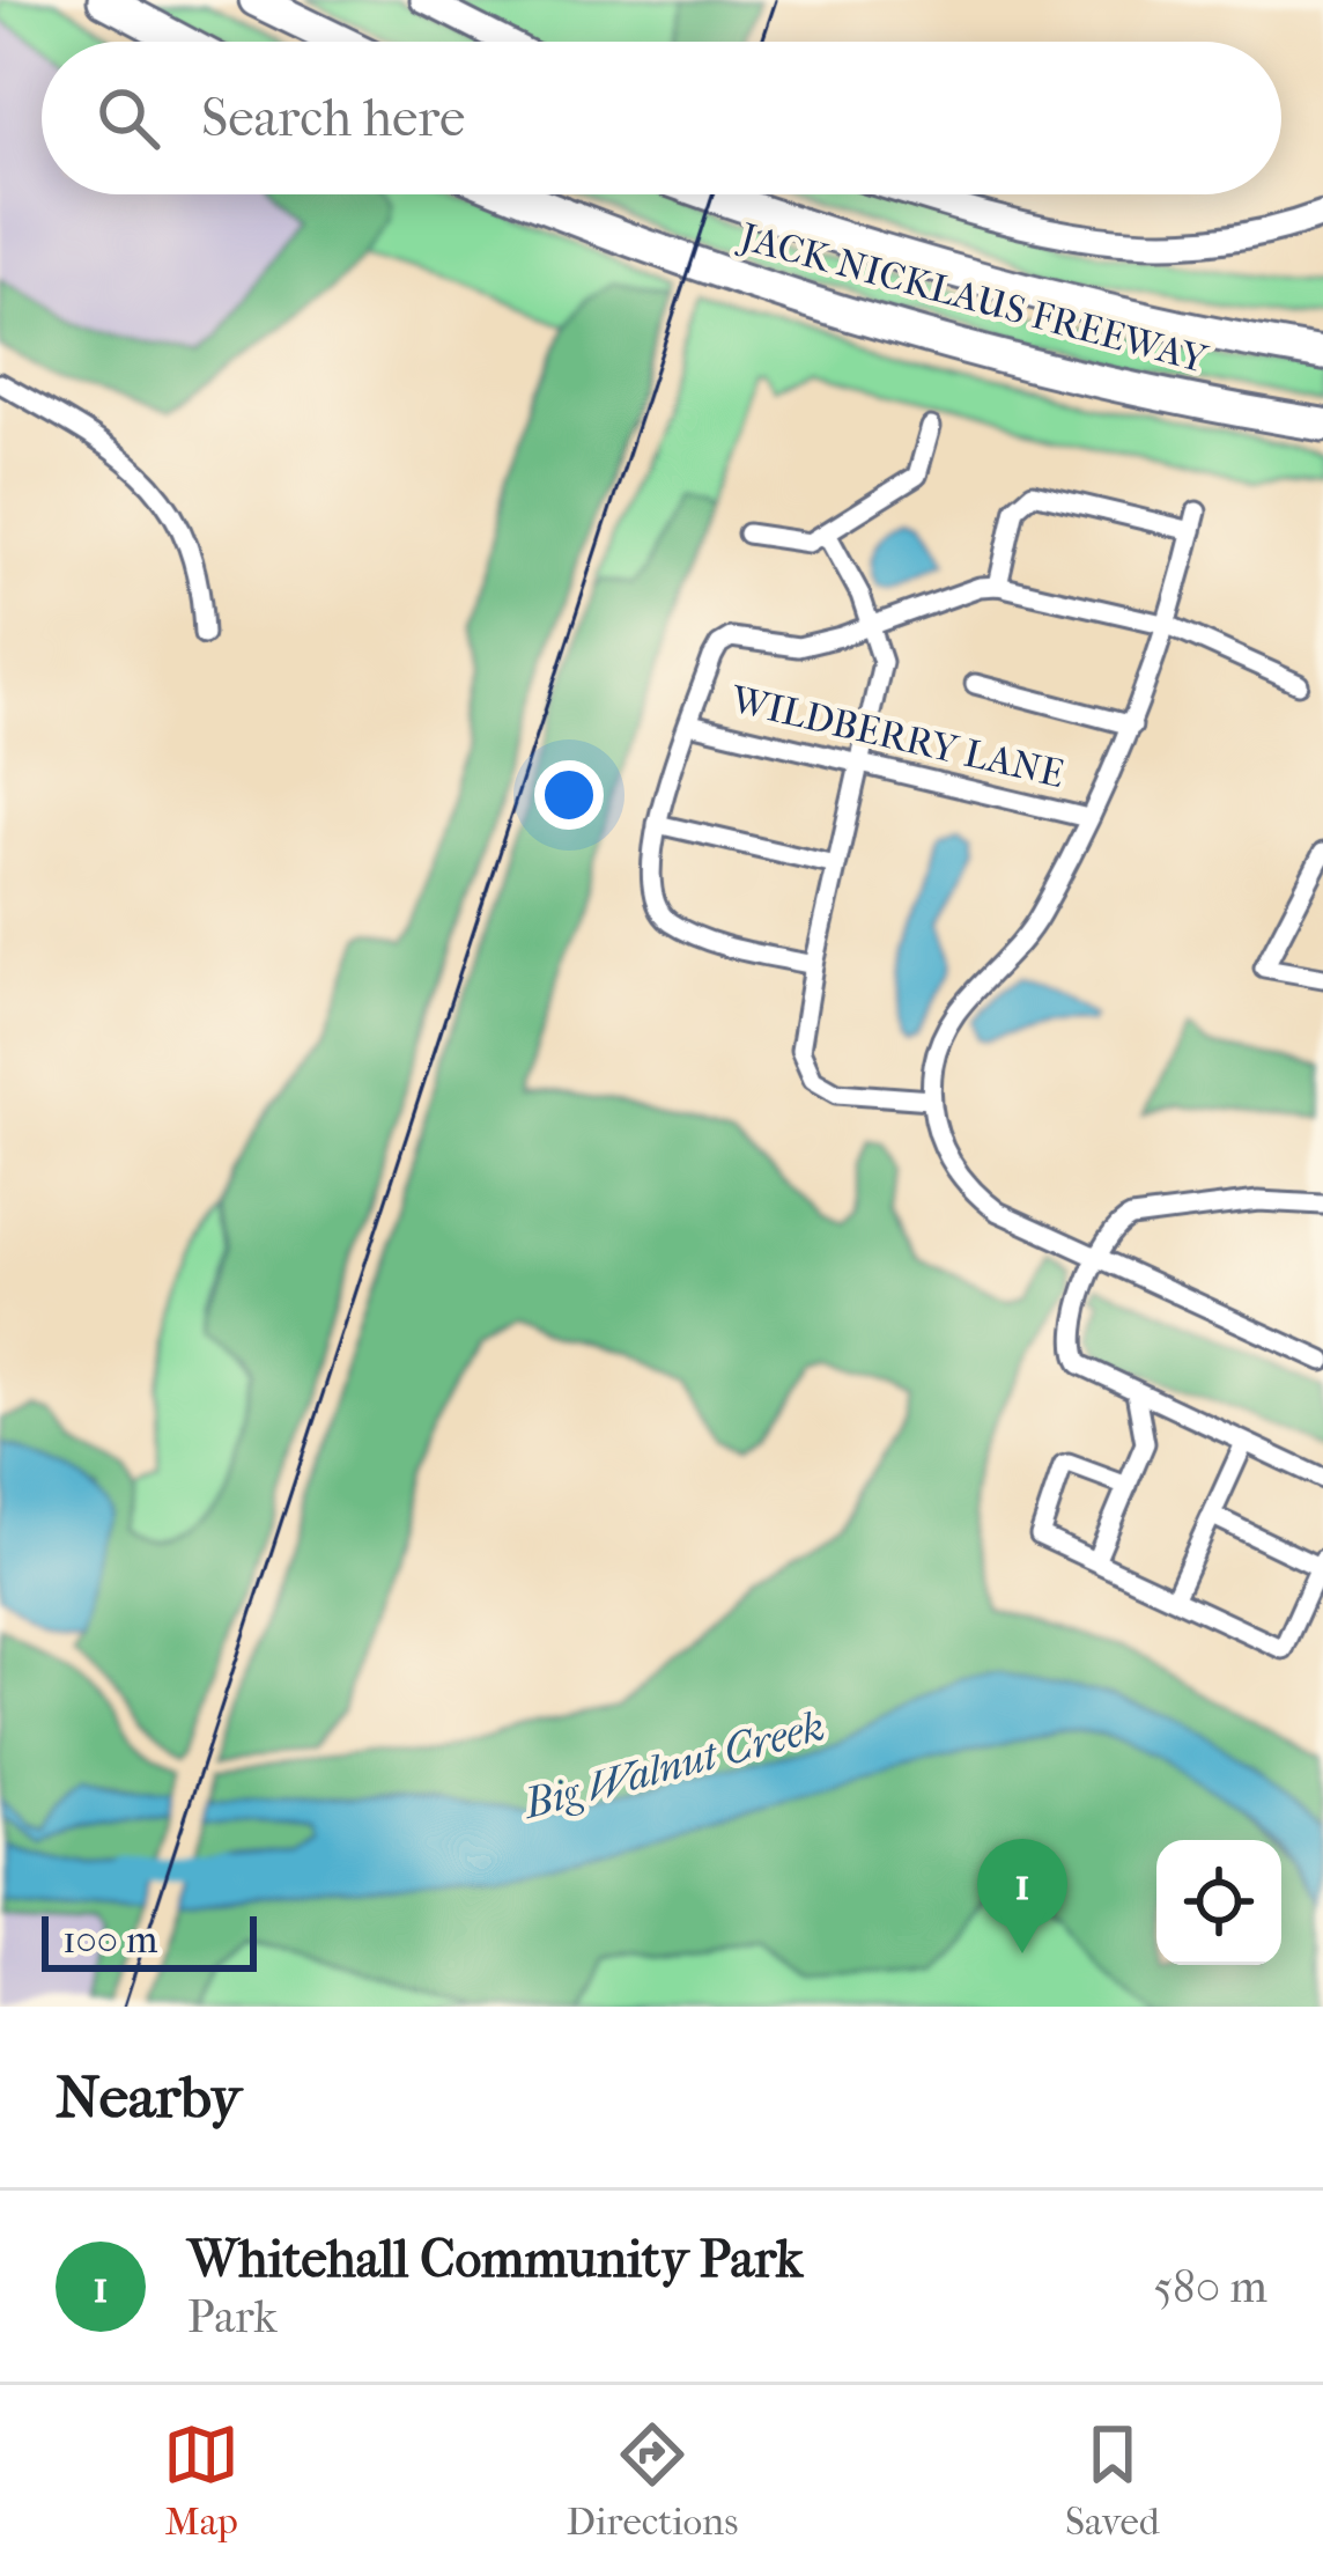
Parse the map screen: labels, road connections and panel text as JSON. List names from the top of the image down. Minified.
{"streets":{"highway":["JACK NICKLAUS FREEWAY"],"street":["WILDBERRY LANE"]},"water":["Big Walnut Creek"],"scale_bar":"100 m","page":{"search":"Search here","pins":"1","scale":"100 m","heading":"Nearby","list":[{"mark":"1","name":"Whitehall Community Park","note":"Park","value":"580 m"}],"nav":["Map","Directions","Saved"]}}
